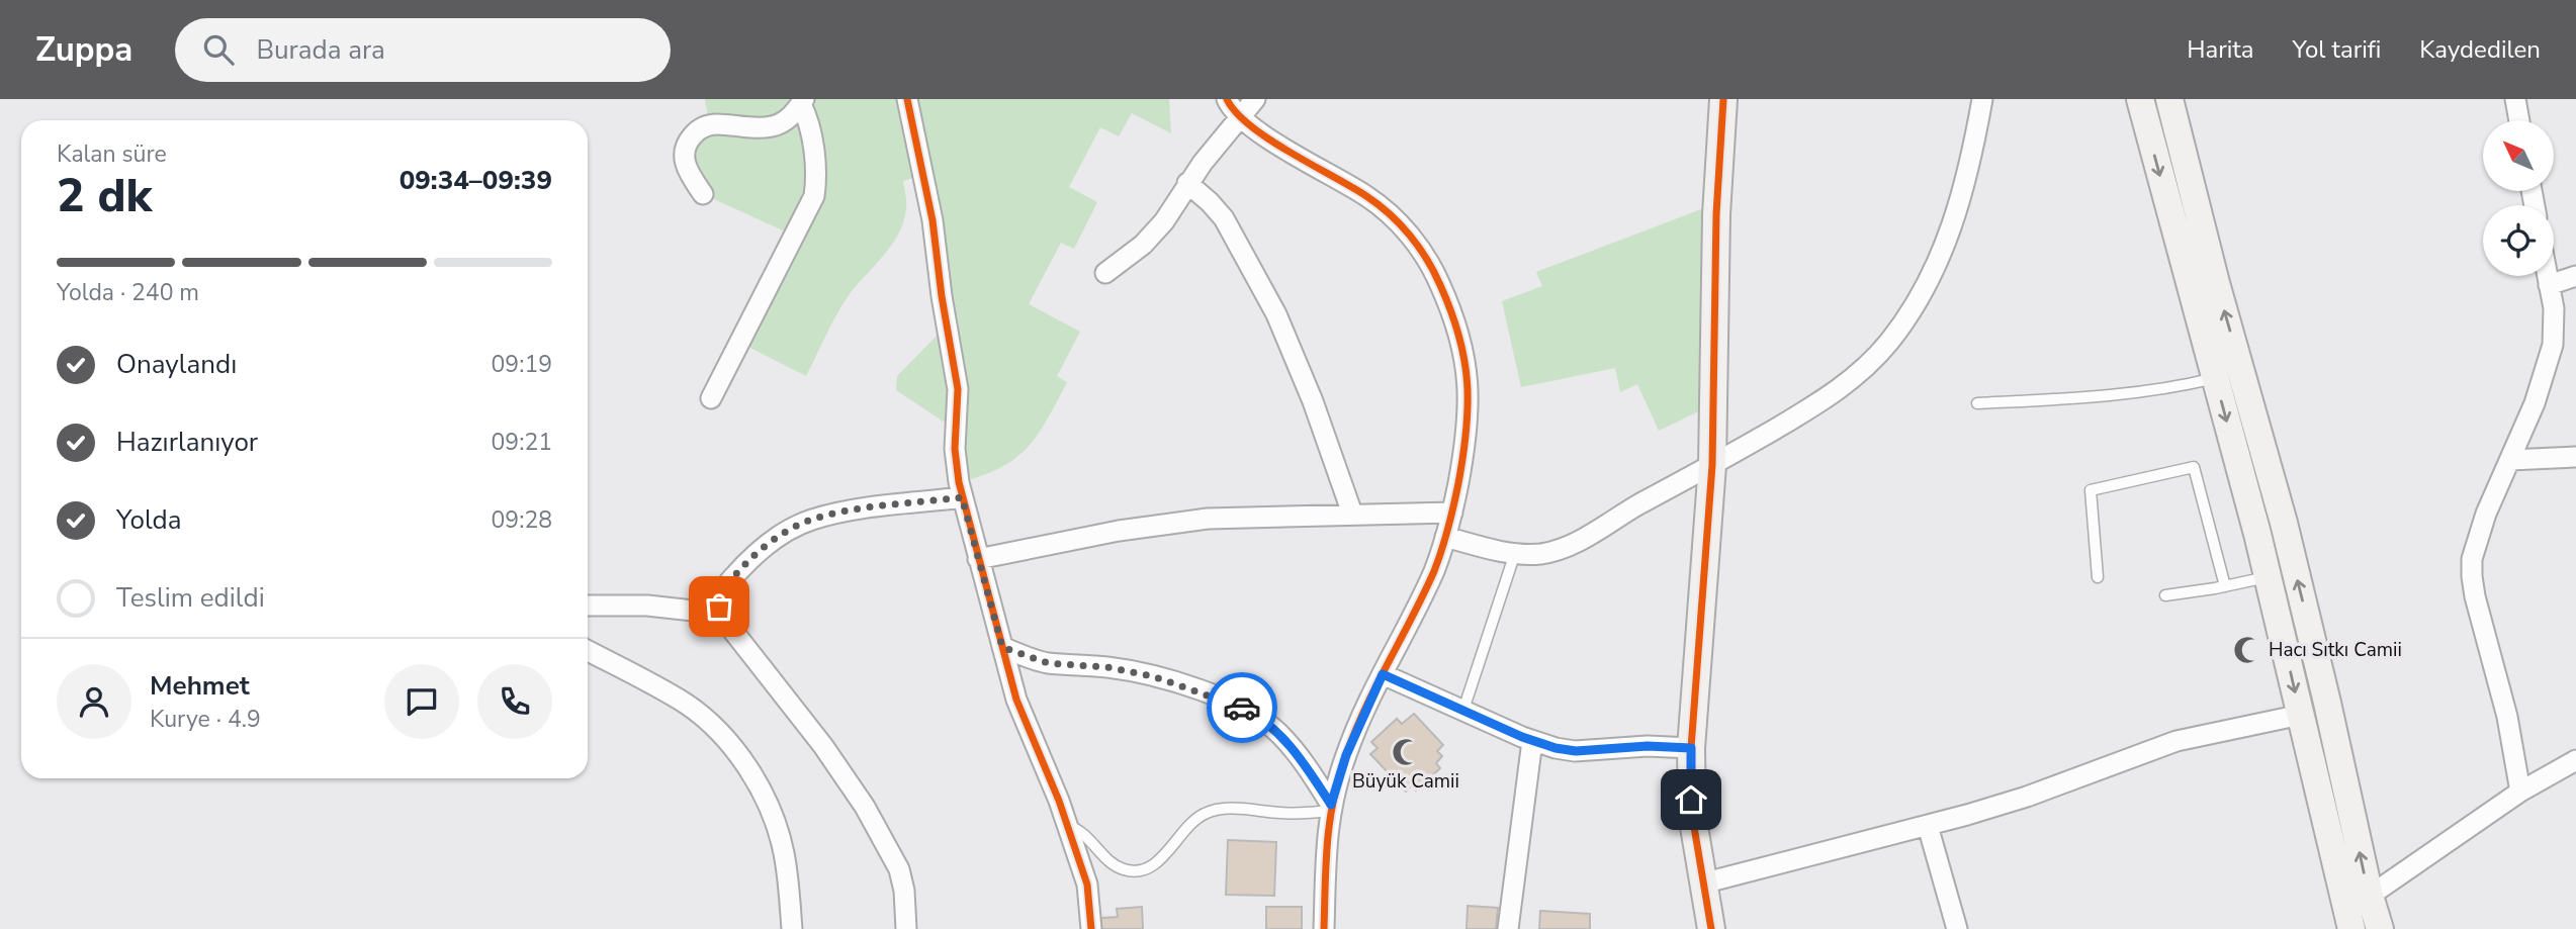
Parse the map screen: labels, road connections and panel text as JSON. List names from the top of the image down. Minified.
{"places":{"mosque":["Hacı Sıtkı Camii","Büyük Camii"]},"north":"top left","page":{"header":"Zuppa","search":"Burada ara","nav":["Harita","Yol tarifi","Kaydedilen"],"heading":["2 dk","Kalan süre","09:34–09:39"],"panel":["Mehmet","Kurye · 4.9"],"bar":"Yolda · 240 m","list":[["Onaylandı","09:19"],["Hazırlanıyor","09:21"],["Yolda","09:28"],"Teslim edildi"]}}
